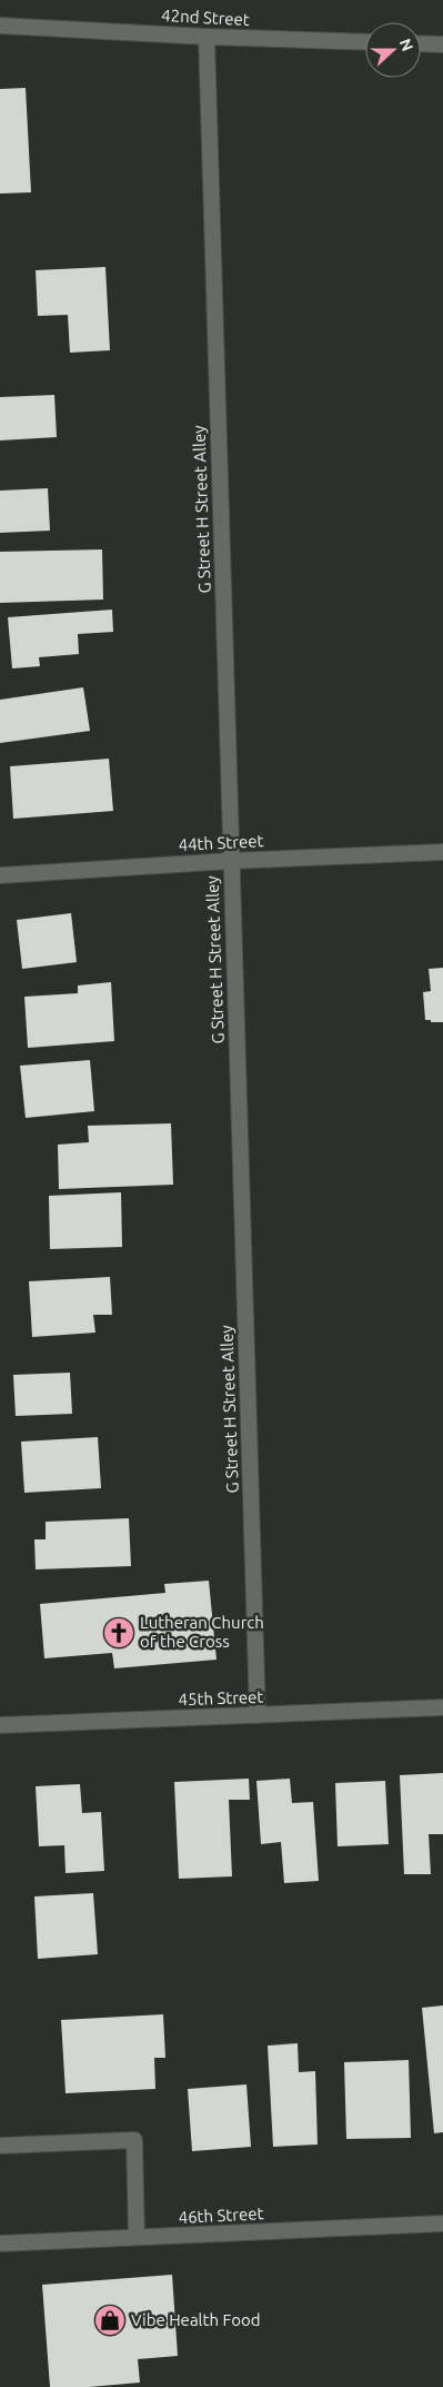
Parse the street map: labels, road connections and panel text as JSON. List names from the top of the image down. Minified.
{"streets":{"street":["42nd Street","G Street H Street Alley","44th Street","45th Street","46th Street"]},"crossings":[["42nd Street","G Street H Street Alley"],["G Street H Street Alley","44th Street"],["G Street H Street Alley","45th Street"]],"places":{"church":["Lutheran Church of the Cross"],"shop":["Vibe Health Food"]},"north":"right"}
